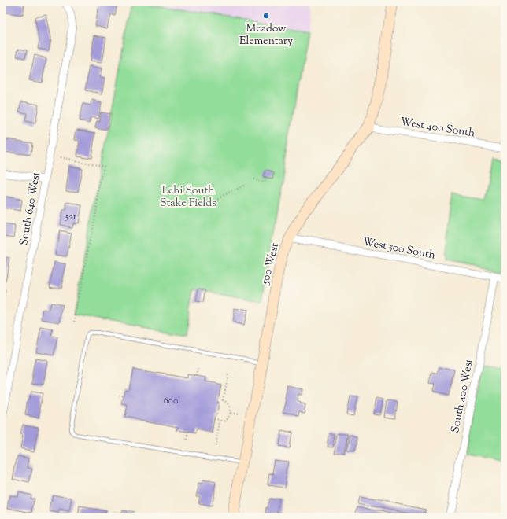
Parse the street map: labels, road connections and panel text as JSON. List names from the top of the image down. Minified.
{"streets":{"street":["West 400 South","South 640 West","West 500 South","500 West","South 400 West"]},"crossings":[["West 400 South","500 West"],["West 500 South","500 West"],["West 500 South","South 400 West"]],"parks":["Lehi South Stake Fields"],"places":["Meadow Elementary"],"house_numbers":["521","600"]}
